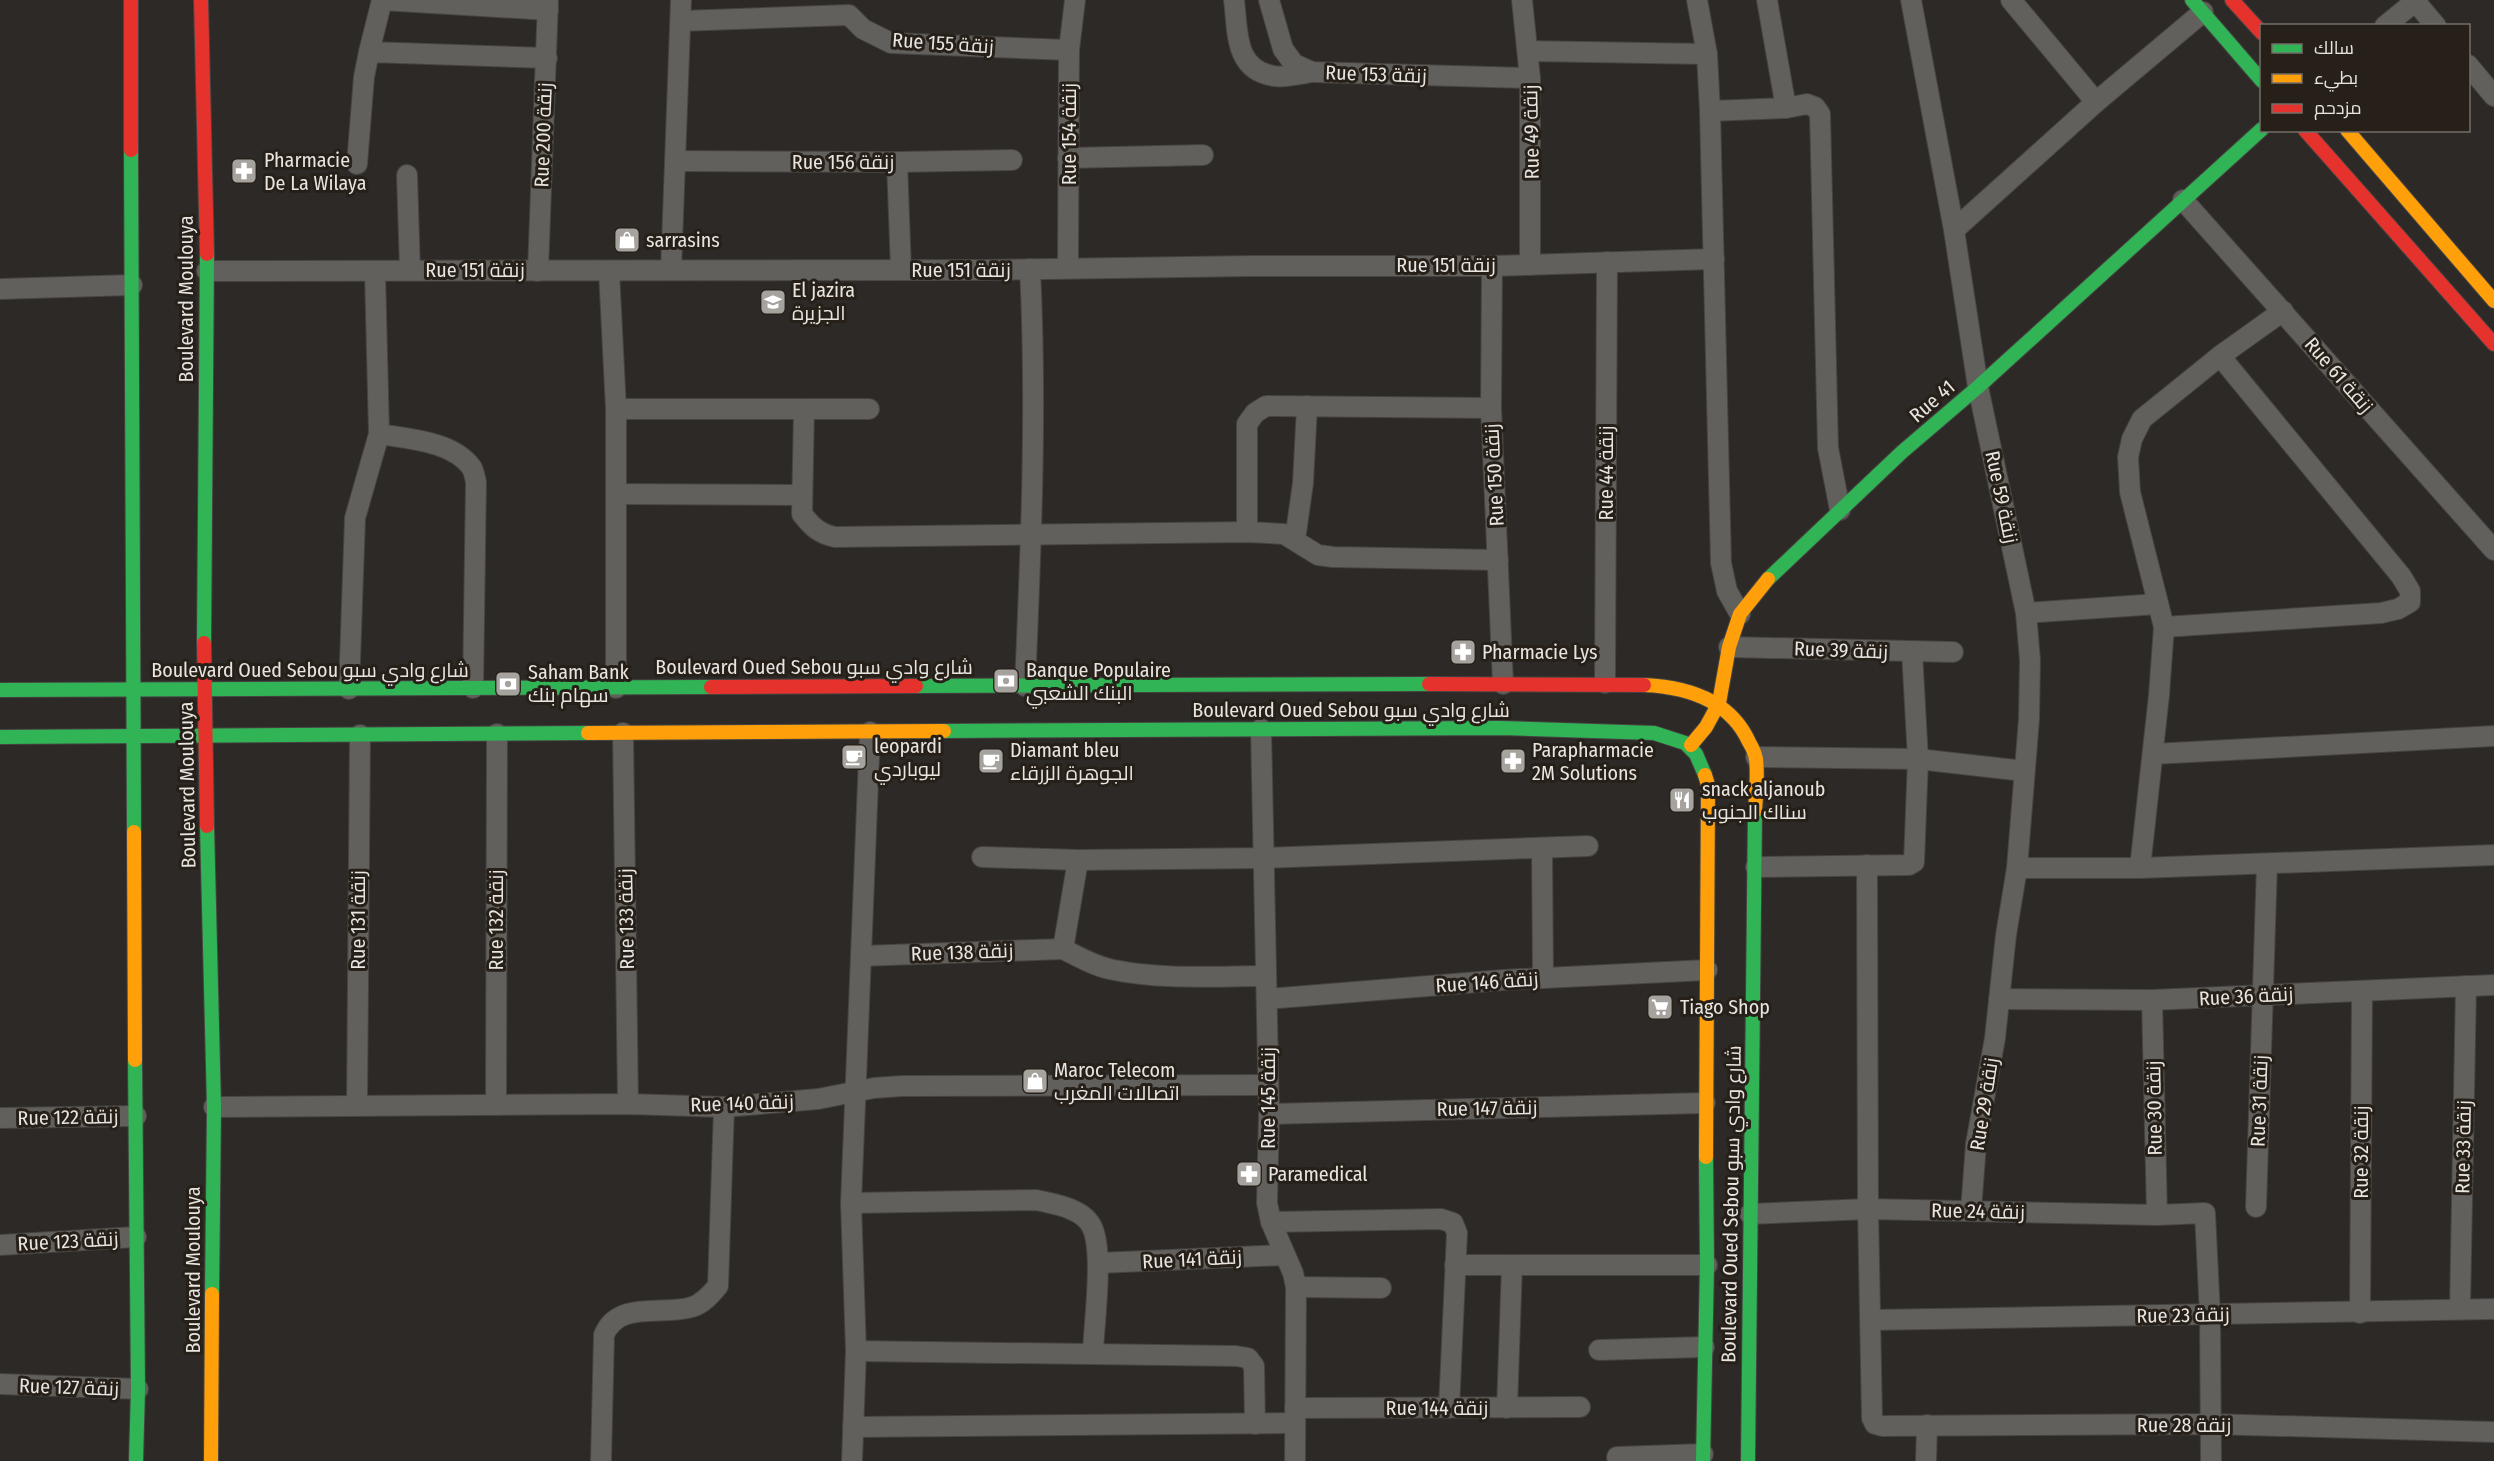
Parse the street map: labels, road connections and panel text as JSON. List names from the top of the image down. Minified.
{"streets":{"street":["Rue 155 زنقة","Rue 153 زنقة","Rue 49 زنقة","Rue 154 زنقة","Rue 200 زنقة","Rue 156 زنقة","Rue 151 زنقة","Boulevard Moulouya","Rue 61 زنقة","Rue 41","Rue 44 زنقة","Rue 150 زنقة","Rue 59 زنقة","Rue 39 زنقة","Boulevard Oued Sebou شارع وادي سبو","Rue 133 زنقة","Rue 131 زنقة","Rue 132 زنقة","Rue 138 زنقة","Rue 146 زنقة","Rue 36 زنقة","Rue 145 زنقة","Rue 31 زنقة","Rue 140 زنقة","Rue 29 زنقة","Rue 147 زنقة","Rue 30 زنقة","Rue 122 زنقة","Rue 33 زنقة","Rue 32 زنقة","Rue 24 زنقة","Rue 123 زنقة","Rue 141 زنقة","Rue 23 زنقة","Rue 127 زنقة","Rue 144 زنقة","Rue 28 زنقة"]},"crossings":[["Rue 155 زنقة","Rue 154 زنقة"],["Rue 153 زنقة","Rue 49 زنقة"],["Rue 49 زنقة","Rue 151 زنقة"],["Rue 154 زنقة","Rue 151 زنقة"],["Rue 200 زنقة","Rue 151 زنقة"],["Rue 151 زنقة","Boulevard Moulouya"],["Rue 151 زنقة","Rue 44 زنقة"],["Rue 151 زنقة","Rue 150 زنقة"],["Boulevard Moulouya","Boulevard Oued Sebou شارع وادي سبو"],["Boulevard Moulouya","Rue 140 زنقة"],["Rue 61 زنقة","Rue 41"],["Rue 41","Rue 59 زنقة"],["Rue 41","Rue 39 زنقة"],["Rue 41","Boulevard Oued Sebou شارع وادي سبو"],["Rue 44 زنقة","Boulevard Oued Sebou شارع وادي سبو"],["Rue 150 زنقة","Boulevard Oued Sebou شارع وادي سبو"],["Rue 59 زنقة","Rue 36 زنقة"],["Rue 59 زنقة","Rue 29 زنقة"],["Boulevard Oued Sebou شارع وادي سبو","Rue 133 زنقة"],["Boulevard Oued Sebou شارع وادي سبو","Rue 131 زنقة"],["Boulevard Oued Sebou شارع وادي سبو","Rue 132 زنقة"],["Boulevard Oued Sebou شارع وادي سبو","Rue 146 زنقة"],["Boulevard Oued Sebou شارع وادي سبو","Rue 145 زنقة"],["Boulevard Oued Sebou شارع وادي سبو","Rue 147 زنقة"],["Boulevard Oued Sebou شارع وادي سبو","Rue 24 زنقة"],["Rue 133 زنقة","Rue 140 زنقة"],["Rue 131 زنقة","Rue 140 زنقة"],["Rue 132 زنقة","Rue 140 زنقة"],["Rue 146 زنقة","Rue 145 زنقة"],["Rue 36 زنقة","Rue 31 زنقة"],["Rue 36 زنقة","Rue 29 زنقة"],["Rue 36 زنقة","Rue 30 زنقة"],["Rue 36 زنقة","Rue 33 زنقة"],["Rue 36 زنقة","Rue 32 زنقة"],["Rue 145 زنقة","Rue 140 زنقة"],["Rue 145 زنقة","Rue 147 زنقة"],["Rue 145 زنقة","Rue 141 زنقة"],["Rue 145 زنقة","Rue 144 زنقة"],["Rue 29 زنقة","Rue 24 زنقة"],["Rue 30 زنقة","Rue 24 زنقة"],["Rue 33 زنقة","Rue 23 زنقة"],["Rue 32 زنقة","Rue 23 زنقة"],["Rue 24 زنقة","Rue 23 زنقة"],["Rue 23 زنقة","Rue 28 زنقة"]],"places":{"pharmacy":["Pharmacie De La Wilaya","Pharmacie Lys","Parapharmacie 2M Solutions","Paramedical"],"shop":["sarrasins","Maroc Telecom اتصالات المغرب"],"school or university":["El jazira الجزيرة"],"bank":["Banque Populaire البنك الشعبي","Saham Bank سهام بنك"],"cafe":["leopardi ليوباردي","Diamant bleu الجوهرة الزرقاء"],"restaurant":["snack aljanoub سناك الجنوب"],"supermarket":["Tiago Shop"]},"legend":["سالك","بطيء","مزدحم"]}
